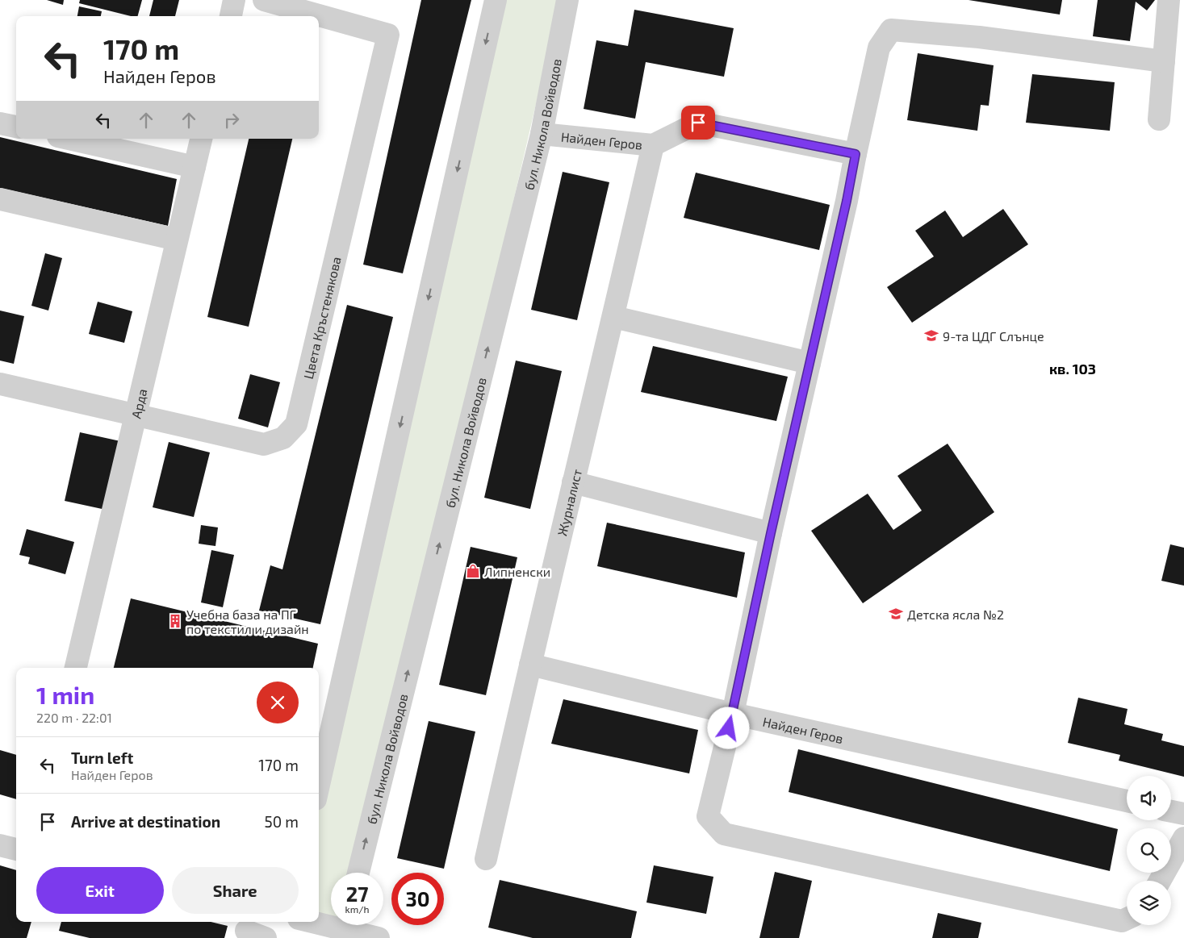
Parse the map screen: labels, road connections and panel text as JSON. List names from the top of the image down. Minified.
{"streets":{"street":["бул. Никола Войводов","Найден Геров","Цвета Кръстенякова","Арда","Журналист"]},"crossings":[["бул. Никола Войводов","Найден Геров"],["Найден Геров","Журналист"],["Цвета Кръстенякова","Арда"]],"districts":["кв. 103"],"places":{"school or university":["9-та ЦДГ Слънце","Детска ясла №2"],"shop":["Липненски"],"building":["Учебна база на ПГ по текстил и дизайн"]},"page":{"turn":["170 m","Найден Геров"],"heading":["1 min","220 m · 22:01"],"list":[{"name":"Turn left","note":"Найден Геров","value":"170 m"},{"name":"Arrive at destination","value":"50 m"}],"buttons":["Exit","Share"],"speed":"27 km/h","limit":"30"}}
